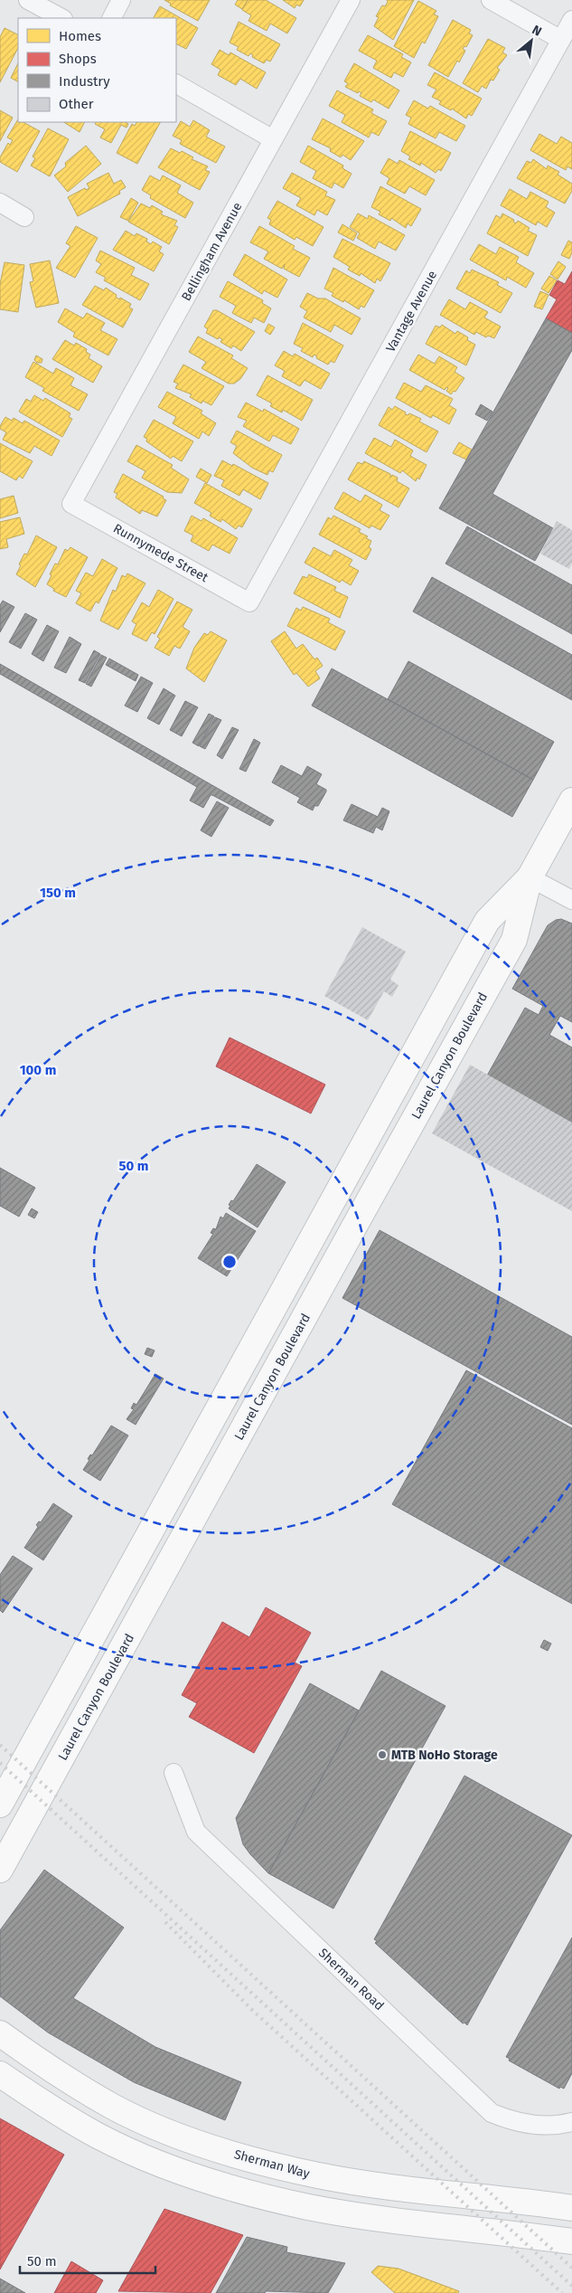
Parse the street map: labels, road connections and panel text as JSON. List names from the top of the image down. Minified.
{"streets":{"main road":["Laurel Canyon Boulevard","Sherman Way"],"street":["Bellingham Avenue","Vantage Avenue","Runnymede Street","Sherman Road"]},"crossings":[["Bellingham Avenue","Runnymede Street"],["Vantage Avenue","Runnymede Street"]],"places":["MTB NoHo Storage"],"legend":["Homes","Shops","Industry","Other"],"scale_bar":"50 m","north":"top right","rings":["150 m","100 m","50 m"]}
